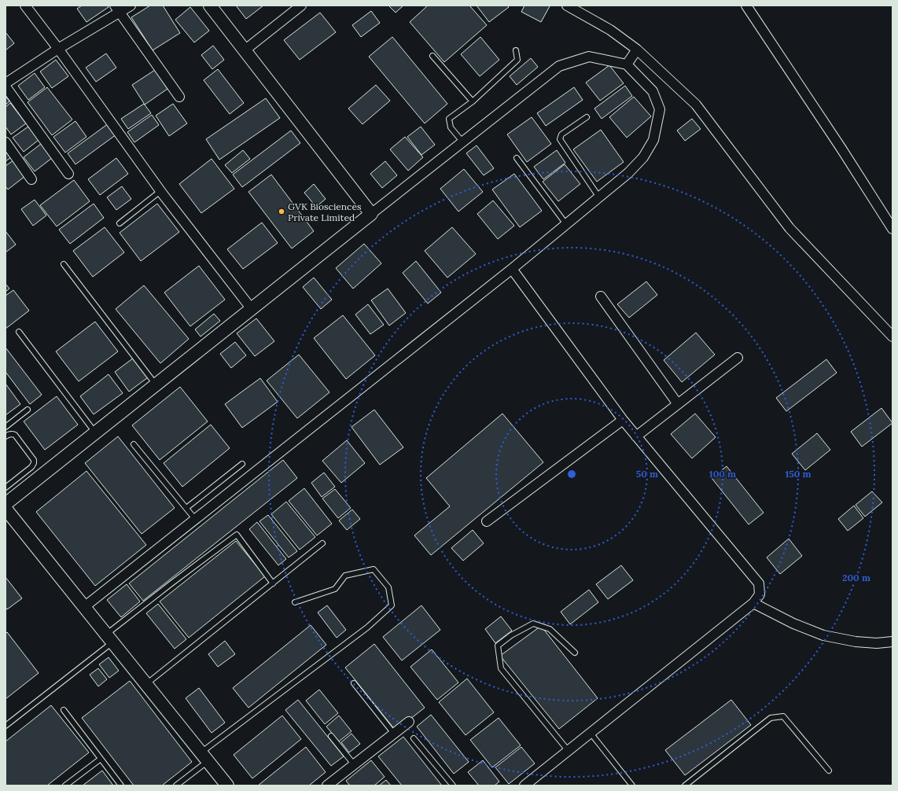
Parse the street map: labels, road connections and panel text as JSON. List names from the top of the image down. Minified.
{"places":["GVK Biosciences Private Limited"],"rings":["50 m","100 m","150 m","200 m"]}
